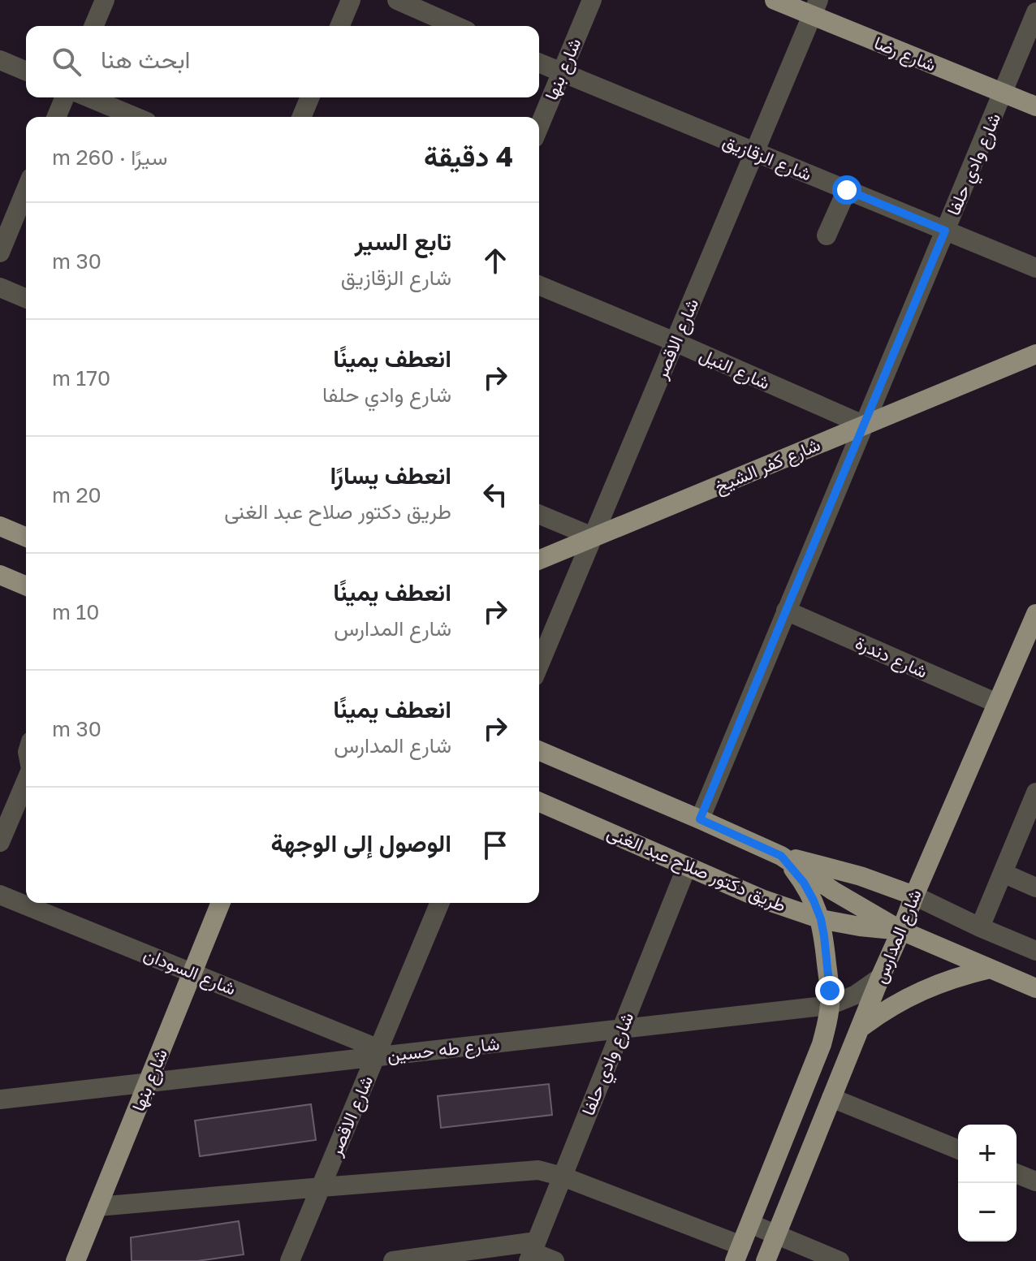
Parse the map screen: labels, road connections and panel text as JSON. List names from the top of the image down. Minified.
{"streets":{"main road":["شارع رضا","شارع بنها","شارع كفر الشيخ","طريق دكتور صلاح عبد الغنى","شارع المدارس"],"street":["شارع الزقازيق","شارع وادي حلفا","شارع الاقصر","شارع النيل","شارع دندرة","شارع السودان","شارع طه حسين"]},"crossings":[["شارع رضا","شارع وادي حلفا"],["شارع رضا","شارع الاقصر"],["شارع بنها","شارع الزقازيق"],["شارع بنها","شارع السودان"],["شارع بنها","شارع طه حسين"],["شارع الزقازيق","شارع وادي حلفا"],["شارع الزقازيق","شارع الاقصر"],["شارع وادي حلفا","شارع النيل"],["شارع وادي حلفا","شارع كفر الشيخ"],["شارع وادي حلفا","شارع دندرة"],["شارع وادي حلفا","طريق دكتور صلاح عبد الغنى"],["شارع وادي حلفا","شارع طه حسين"],["شارع الاقصر","شارع النيل"],["شارع الاقصر","شارع كفر الشيخ"],["شارع الاقصر","شارع السودان"],["شارع الاقصر","شارع طه حسين"],["شارع النيل","شارع كفر الشيخ"],["شارع دندرة","شارع المدارس"],["طريق دكتور صلاح عبد الغنى","شارع المدارس"],["شارع المدارس","شارع طه حسين"],["شارع السودان","شارع طه حسين"]],"page":{"search":"ابحث هنا","heading":["4 دقيقة","سيرًا · 260 m"],"list":[["تابع السير","شارع الزقازيق","30 m"],["انعطف يمينًا","شارع وادي حلفا","170 m"],["انعطف يسارًا","طريق دكتور صلاح عبد الغنى","20 m"],["انعطف يمينًا","شارع المدارس","10 m"],["انعطف يمينًا","شارع المدارس","30 m"],"الوصول إلى الوجهة"],"map_buttons":["+","−"]}}
